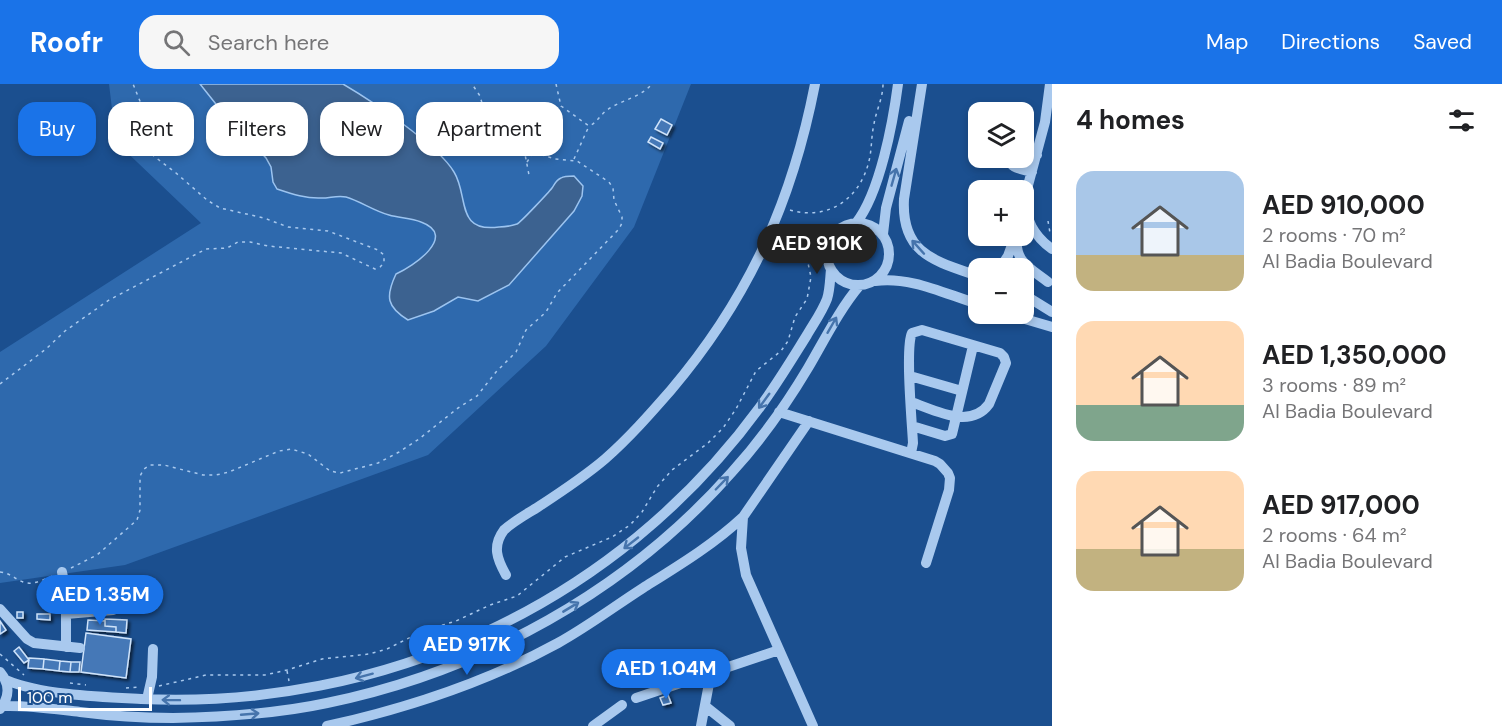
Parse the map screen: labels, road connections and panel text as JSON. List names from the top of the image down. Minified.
{"scale_bar":"100 m","page":{"header":"Roofr","search":"Search here","nav":["Map","Directions","Saved"],"heading":"4 homes","map_buttons":["+","−"],"chip":["Buy","Rent","Filters","New","Apartment"],"list":[{"name":"AED 910,000","note":"2 rooms · 70 m² · Al Badia Boulevard"},{"name":"AED 1,350,000","note":"3 rooms · 89 m² · Al Badia Boulevard"},{"name":"AED 917,000","note":"2 rooms · 64 m² · Al Badia Boulevard"}],"price":["AED 910K","AED 1.35M","AED 917K","AED 1.04M"],"scale":"100 m"}}
